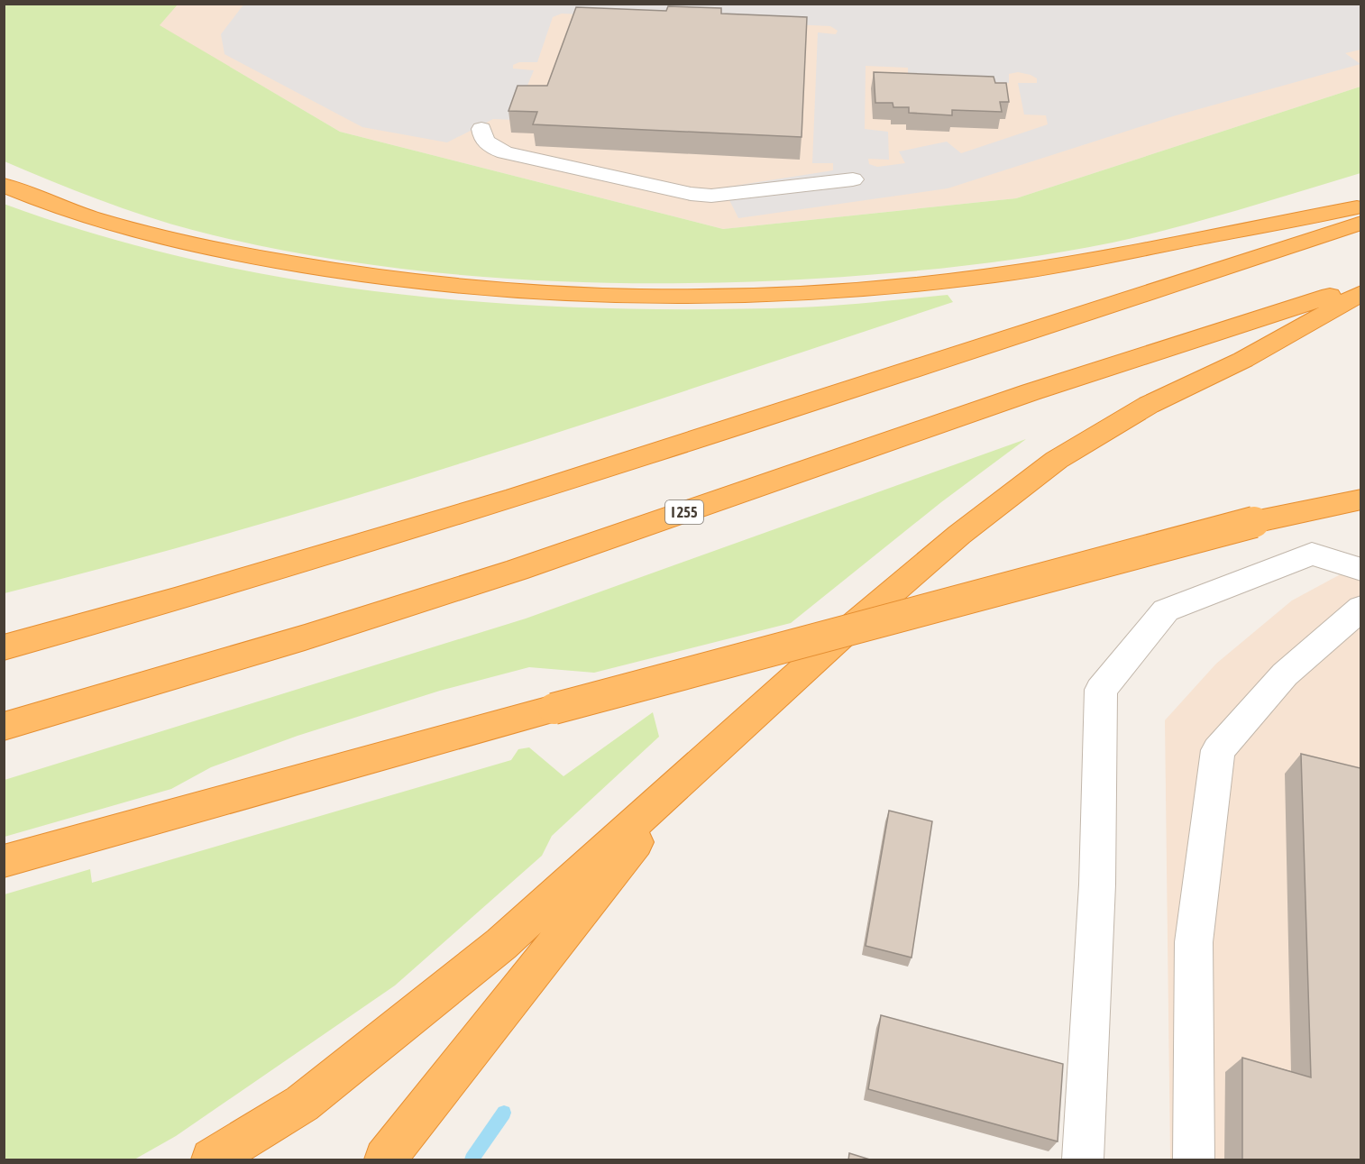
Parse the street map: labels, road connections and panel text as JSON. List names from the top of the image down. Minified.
{"streets":{"highway":["I 255"]}}
